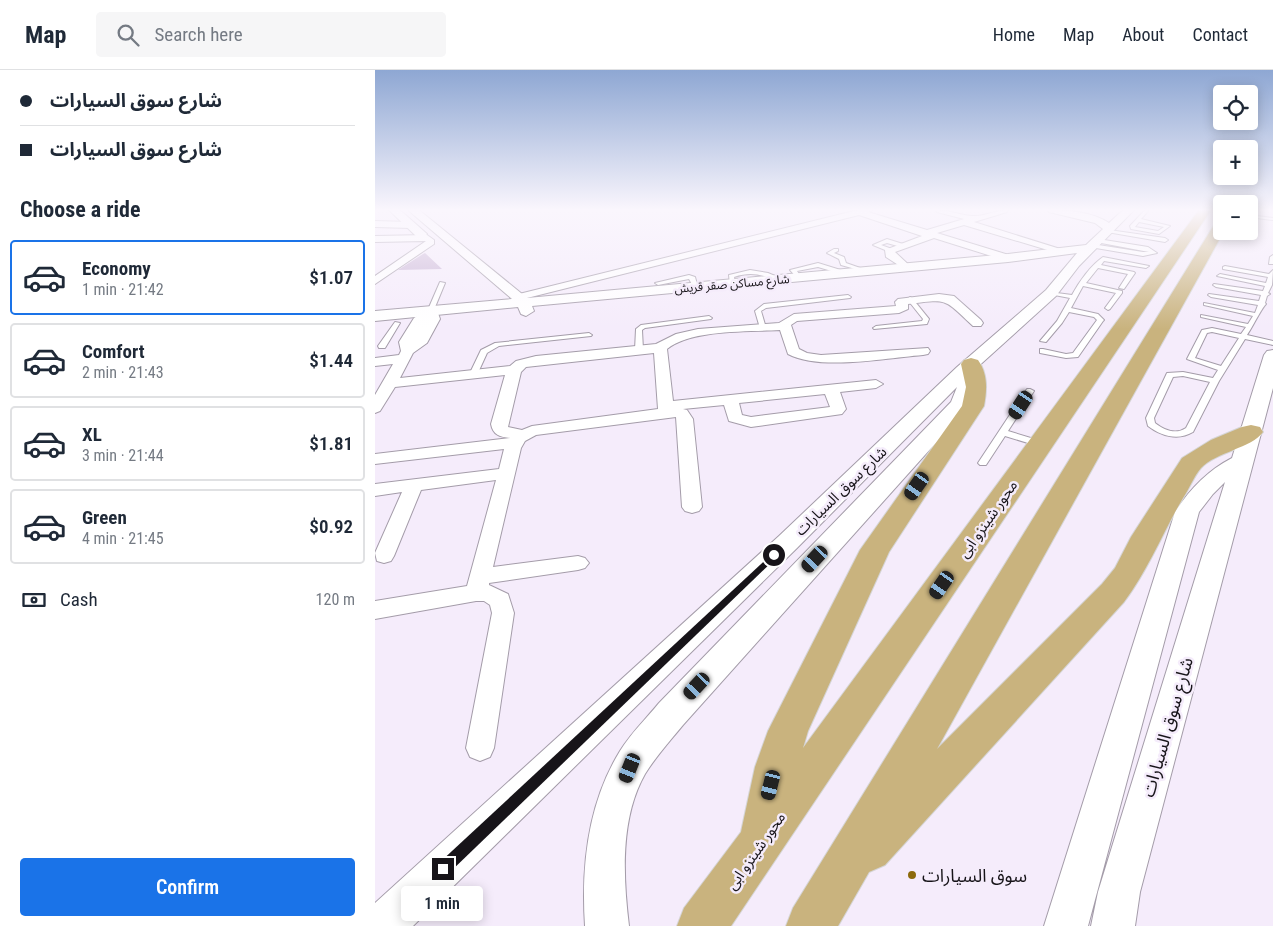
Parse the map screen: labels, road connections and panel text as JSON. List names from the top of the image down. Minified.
{"streets":{"main road":["محور شينزو ابى"],"street":["شارع مساكن صقر قريش","شارع سوق السيارات"]},"crossings":[["شارع مساكن صقر قريش","شارع سوق السيارات"]],"places":["سوق السيارات"],"page":{"header":"Map","search":"Search here","nav":["Home","Map","About","Contact"],"banner":["شارع سوق السيارات","شارع سوق السيارات"],"map_buttons":["+","−"],"heading":"Choose a ride","list":[{"name":"Economy","note":"1 min · 21:42","value":"$1.07"},{"name":"Comfort","note":"2 min · 21:43","value":"$1.44"},{"name":"XL","note":"3 min · 21:44","value":"$1.81"},{"name":"Green","note":"4 min · 21:45","value":"$0.92"}],"pay":["Cash","120 m"],"buttons":"Confirm","bubble":"1 min"}}
